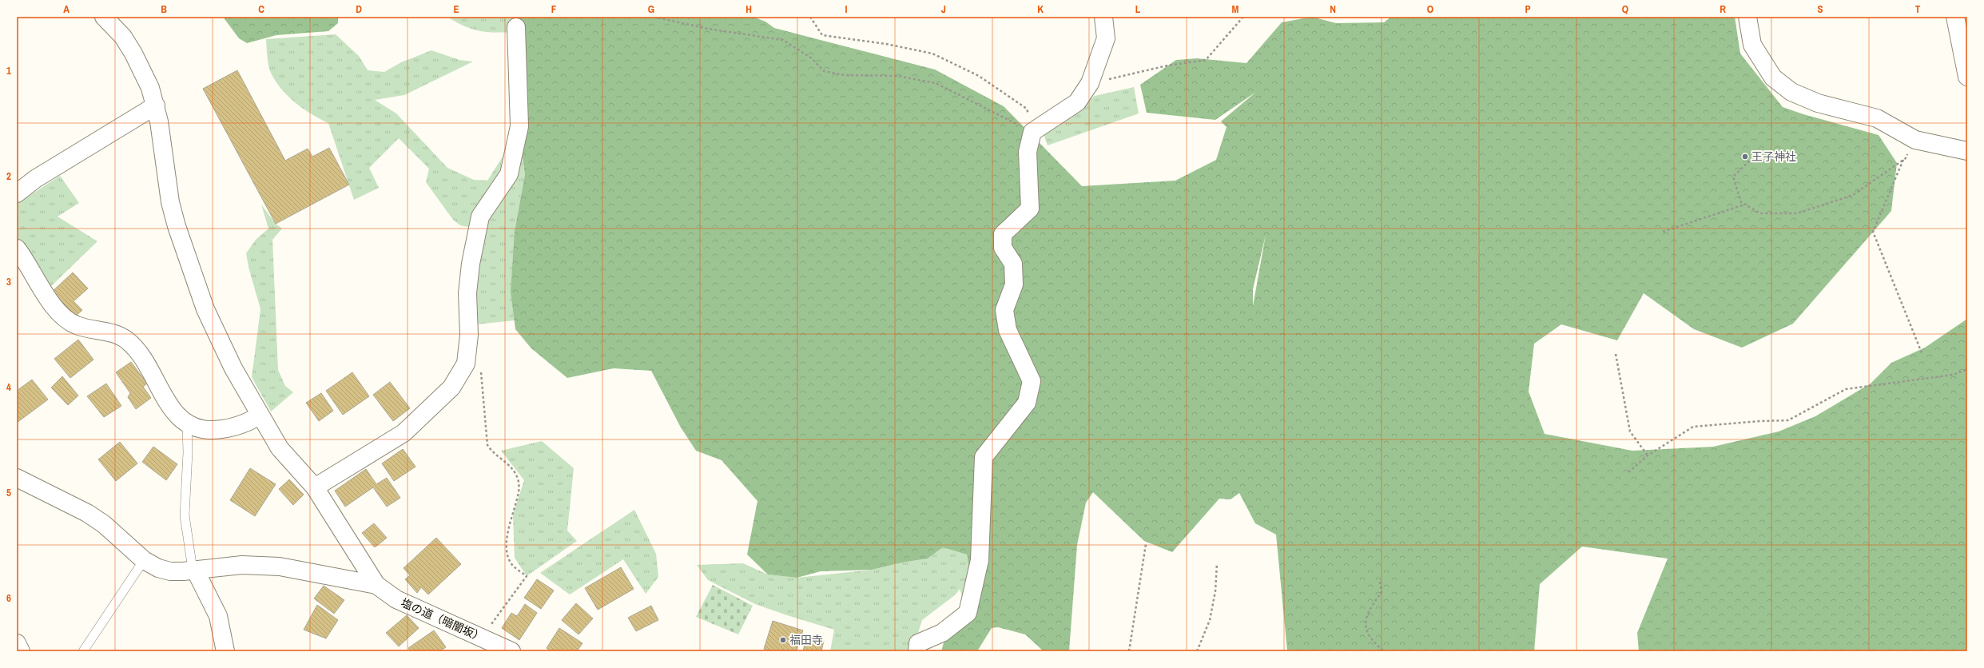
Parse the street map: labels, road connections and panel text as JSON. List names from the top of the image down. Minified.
{"streets":{"street":["塩の道（暗闇坂）"]},"places":["王子神社","福田寺"],"grid":{"columns":["A","B","C","D","E","F","G","H","I","J","K","L","M","N","O","P","Q","R","S","T"],"rows":["1","2","3","4","5","6"]}}
